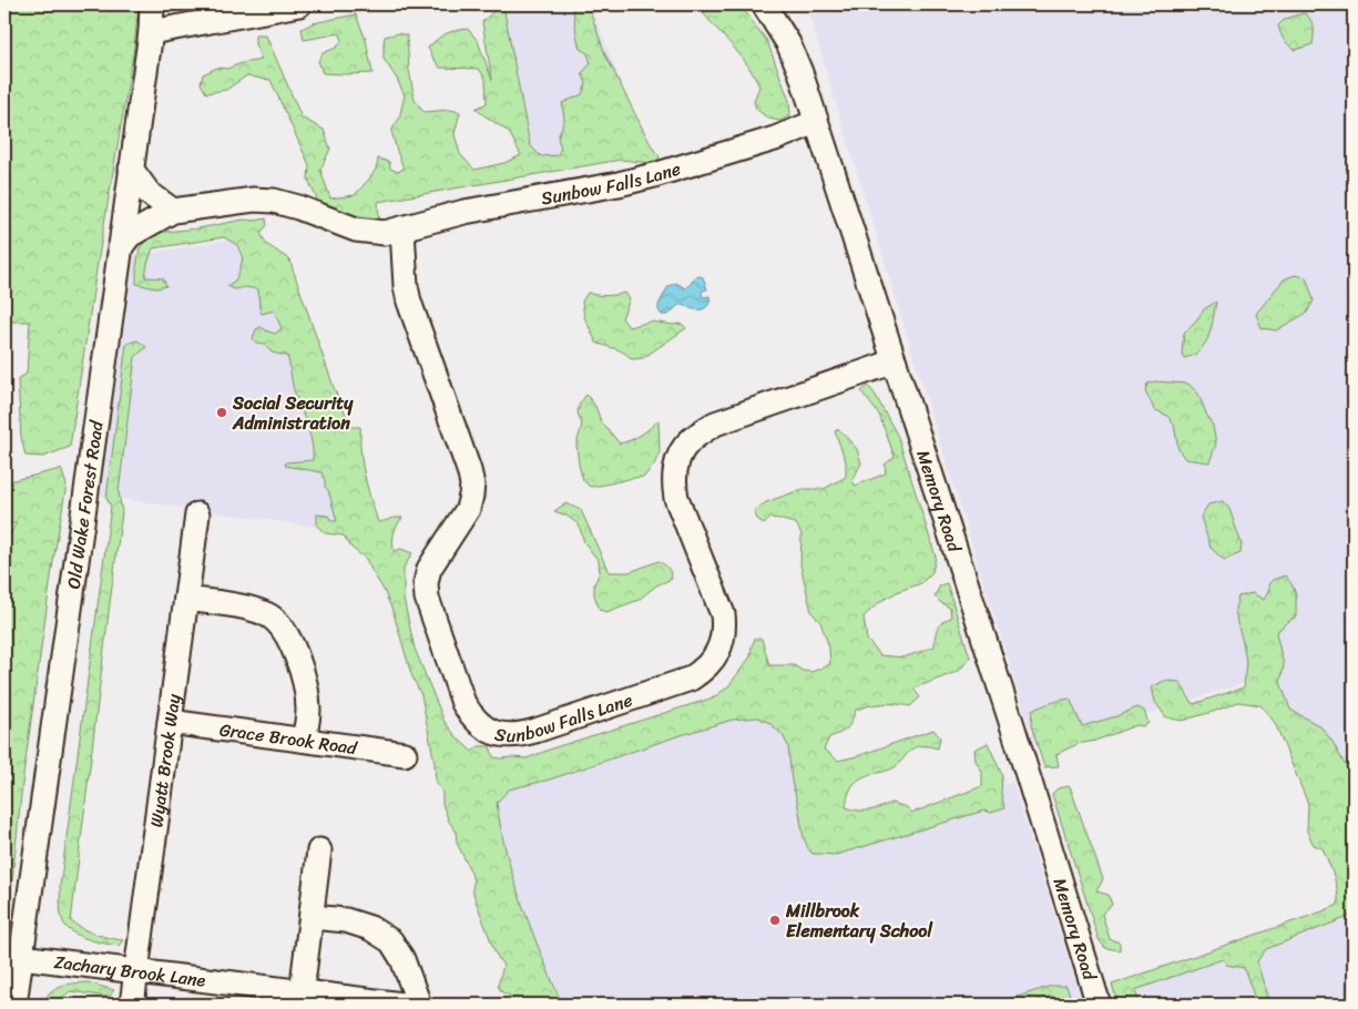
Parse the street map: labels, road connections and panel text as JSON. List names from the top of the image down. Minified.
{"streets":{"street":["Sunbow Falls Lane","Memory Road","Old Wake Forest Road","Grace Brook Road","Wyatt Brook Way","Zachary Brook Lane"]},"crossings":[["Sunbow Falls Lane","Memory Road"],["Sunbow Falls Lane","Old Wake Forest Road"],["Old Wake Forest Road","Zachary Brook Lane"],["Grace Brook Road","Wyatt Brook Way"],["Wyatt Brook Way","Zachary Brook Lane"]],"places":["Social Security Administration","Millbrook Elementary School"]}
